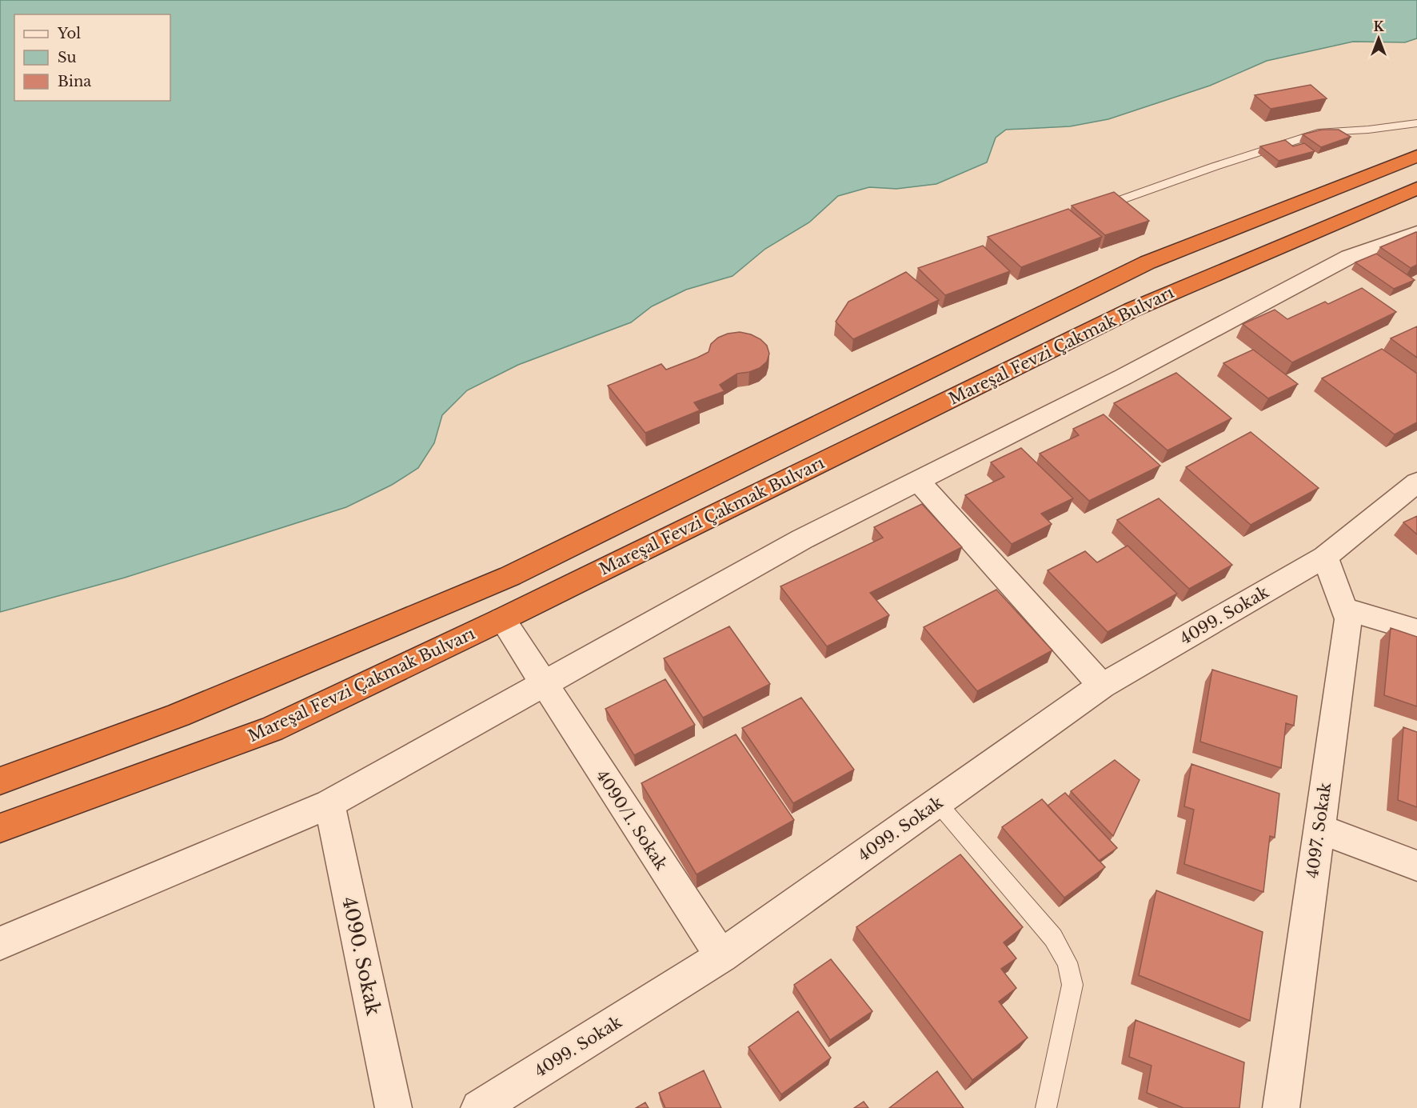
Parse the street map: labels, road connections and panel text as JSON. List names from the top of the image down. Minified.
{"streets":{"highway":["Mareşal Fevzi Çakmak Bulvarı"],"street":["4099. Sokak","4090/1. Sokak","4097. Sokak","4090. Sokak"]},"crossings":[["Mareşal Fevzi Çakmak Bulvarı","4090/1. Sokak"],["4099. Sokak","4090/1. Sokak"],["4099. Sokak","4097. Sokak"]],"legend":["Yol","Su","Bina"],"north":"top"}
